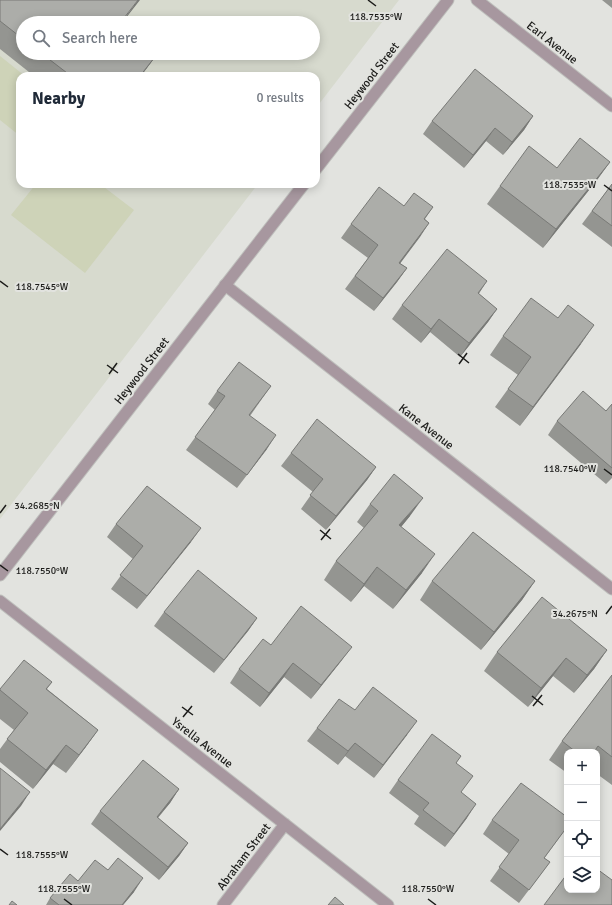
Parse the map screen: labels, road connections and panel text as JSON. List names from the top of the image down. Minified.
{"streets":{"street":["Earl Avenue","Heywood Street","Kane Avenue","Ysrella Avenue","Abraham Street"]},"crossings":[["Heywood Street","Kane Avenue"],["Ysrella Avenue","Abraham Street"]],"page":{"search":"Search here","heading":["Nearby","0 results"],"map_buttons":["+","−"]},"coordinates":["118.7535°W","118.7545°W","118.7540°W","34.2685°N","118.7550°W","34.2675°N","118.7555°W"]}
